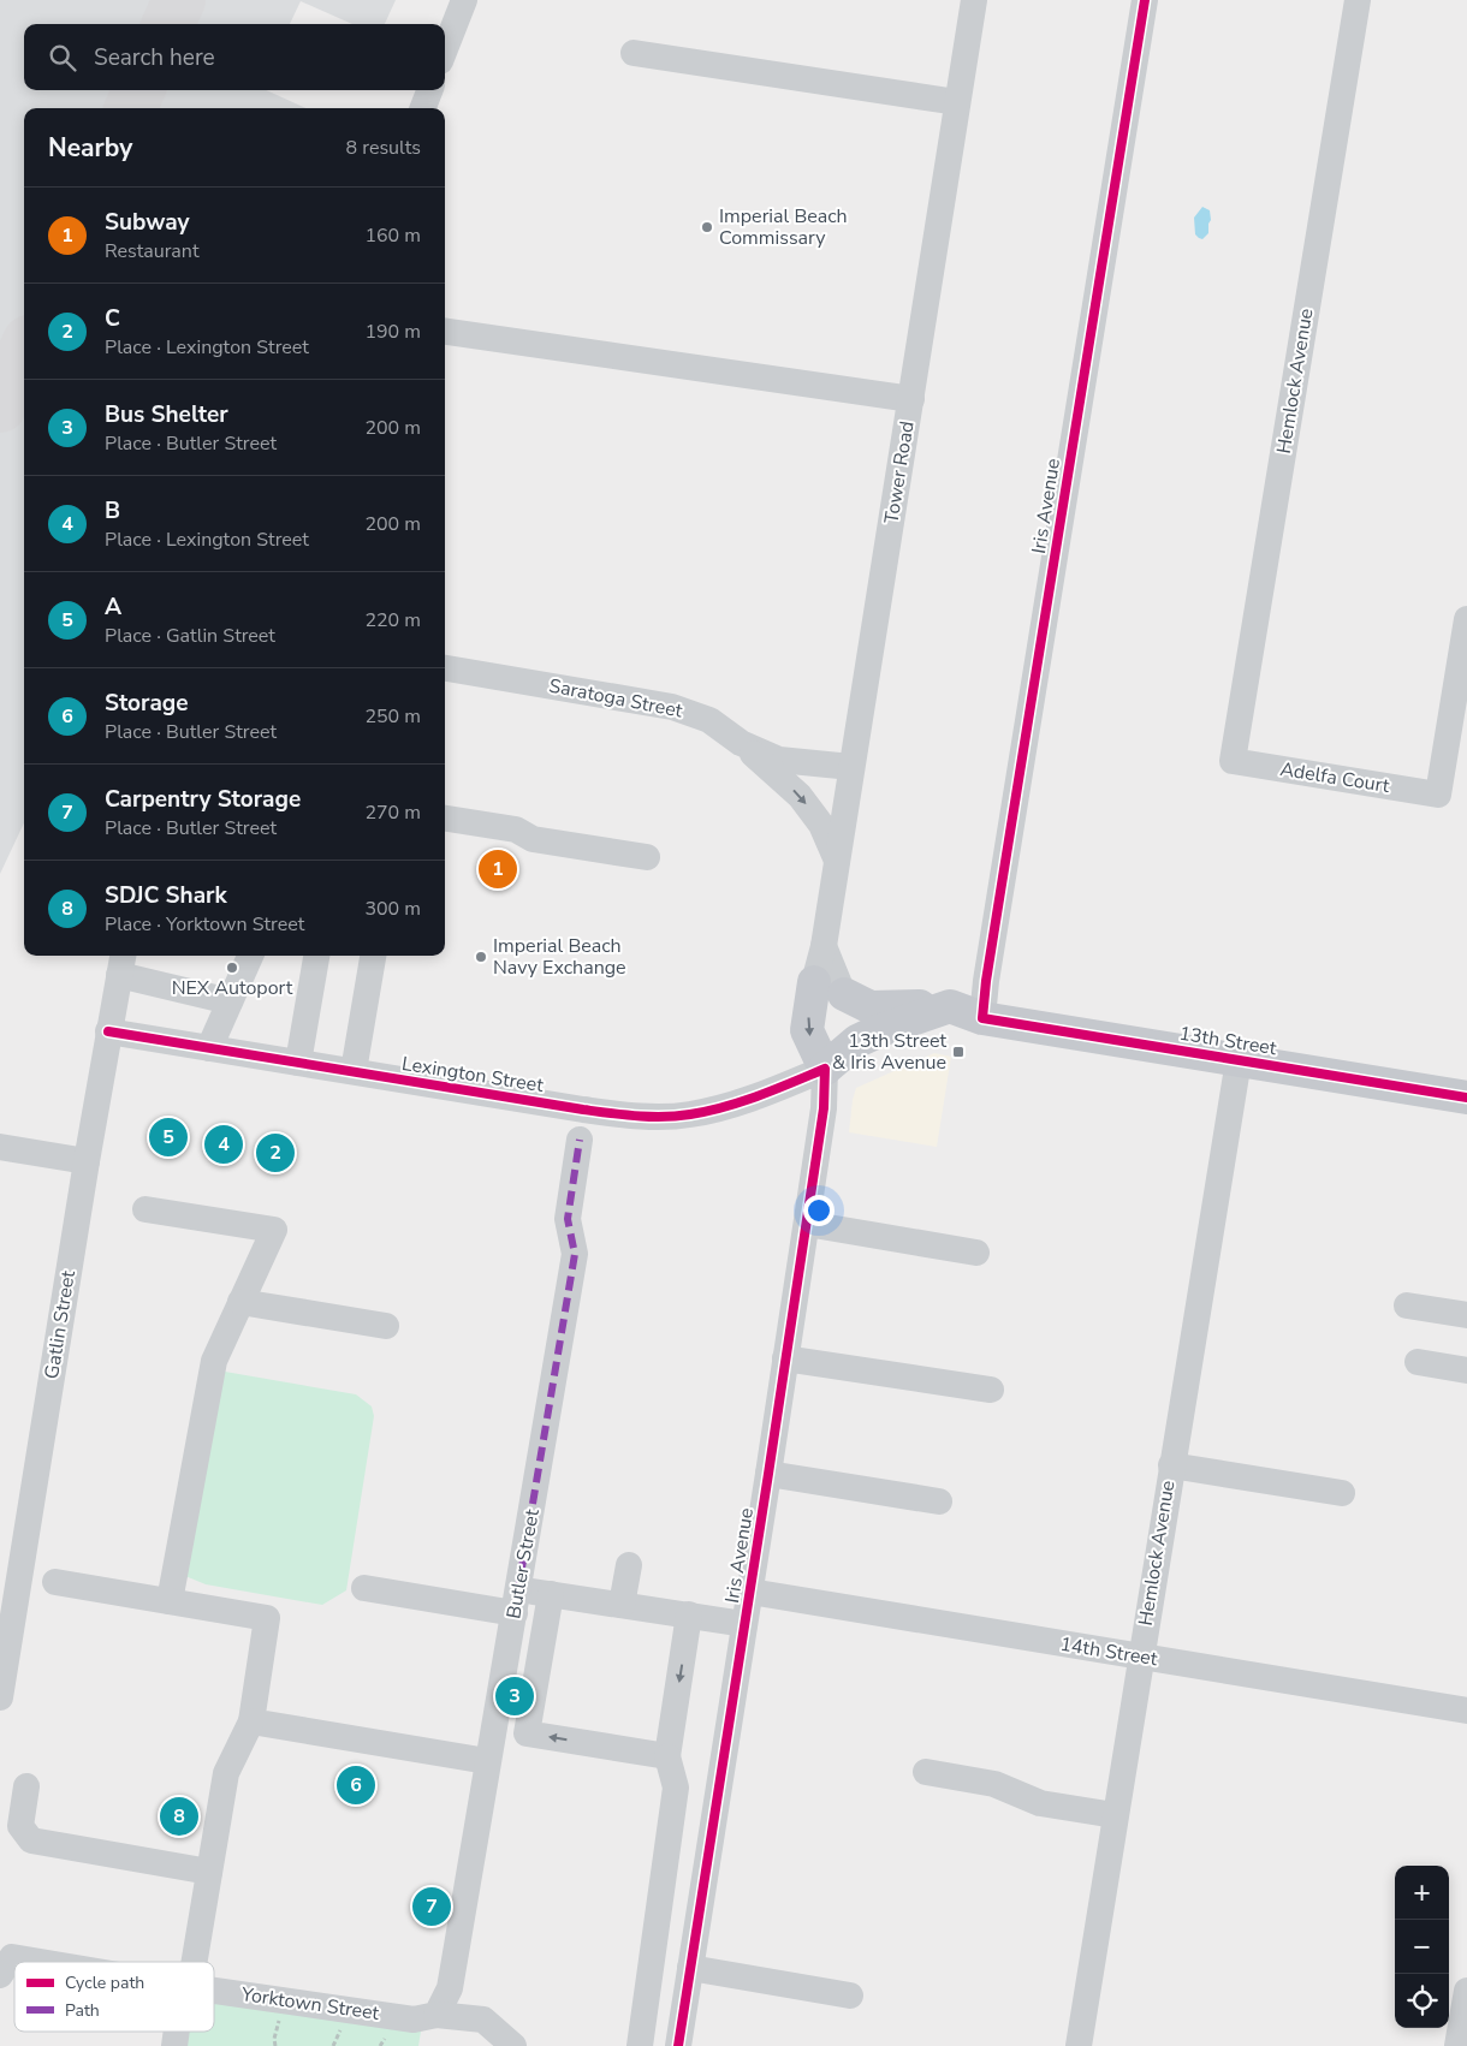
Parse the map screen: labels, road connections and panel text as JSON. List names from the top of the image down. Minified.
{"streets":{"main road":["Tower Road","13th Street"],"street":["Hemlock Avenue","Iris Avenue","Saratoga Street","Adelfa Court","Lexington Street","Gatlin Street","Butler Street","14th Street","Yorktown Street"]},"crossings":[["Hemlock Avenue","Adelfa Court"],["Hemlock Avenue","13th Street"],["Hemlock Avenue","14th Street"],["Tower Road","Iris Avenue"],["Tower Road","Saratoga Street"],["Tower Road","13th Street"],["Tower Road","Lexington Street"],["Iris Avenue","13th Street"],["Iris Avenue","Lexington Street"],["Iris Avenue","14th Street"],["13th Street","Lexington Street"],["Lexington Street","Gatlin Street"],["Butler Street","Yorktown Street"]],"places":{"other":["Imperial Beach Commissary","Imperial Beach Navy Exchange","NEX Autoport"],"transit":["13th Street & Iris Avenue"]},"legend":["Cycle path","Path"],"page":{"search":"Search here","heading":["Nearby","8 results"],"list":[{"mark":"1","name":"Subway","note":"Restaurant","value":"160 m"},{"mark":"2","name":"C","note":"Place · Lexington Street","value":"190 m"},{"mark":"3","name":"Bus Shelter","note":"Place · Butler Street","value":"200 m"},{"mark":"4","name":"B","note":"Place · Lexington Street","value":"200 m"},{"mark":"5","name":"A","note":"Place · Gatlin Street","value":"220 m"},{"mark":"6","name":"Storage","note":"Place · Butler Street","value":"250 m"},{"mark":"7","name":"Carpentry Storage","note":"Place · Butler Street","value":"270 m"},{"mark":"8","name":"SDJC Shark","note":"Place · Yorktown Street","value":"300 m"}],"pins":["1","5","4","2","3","6","8","7"],"map_buttons":["+","−"]}}
